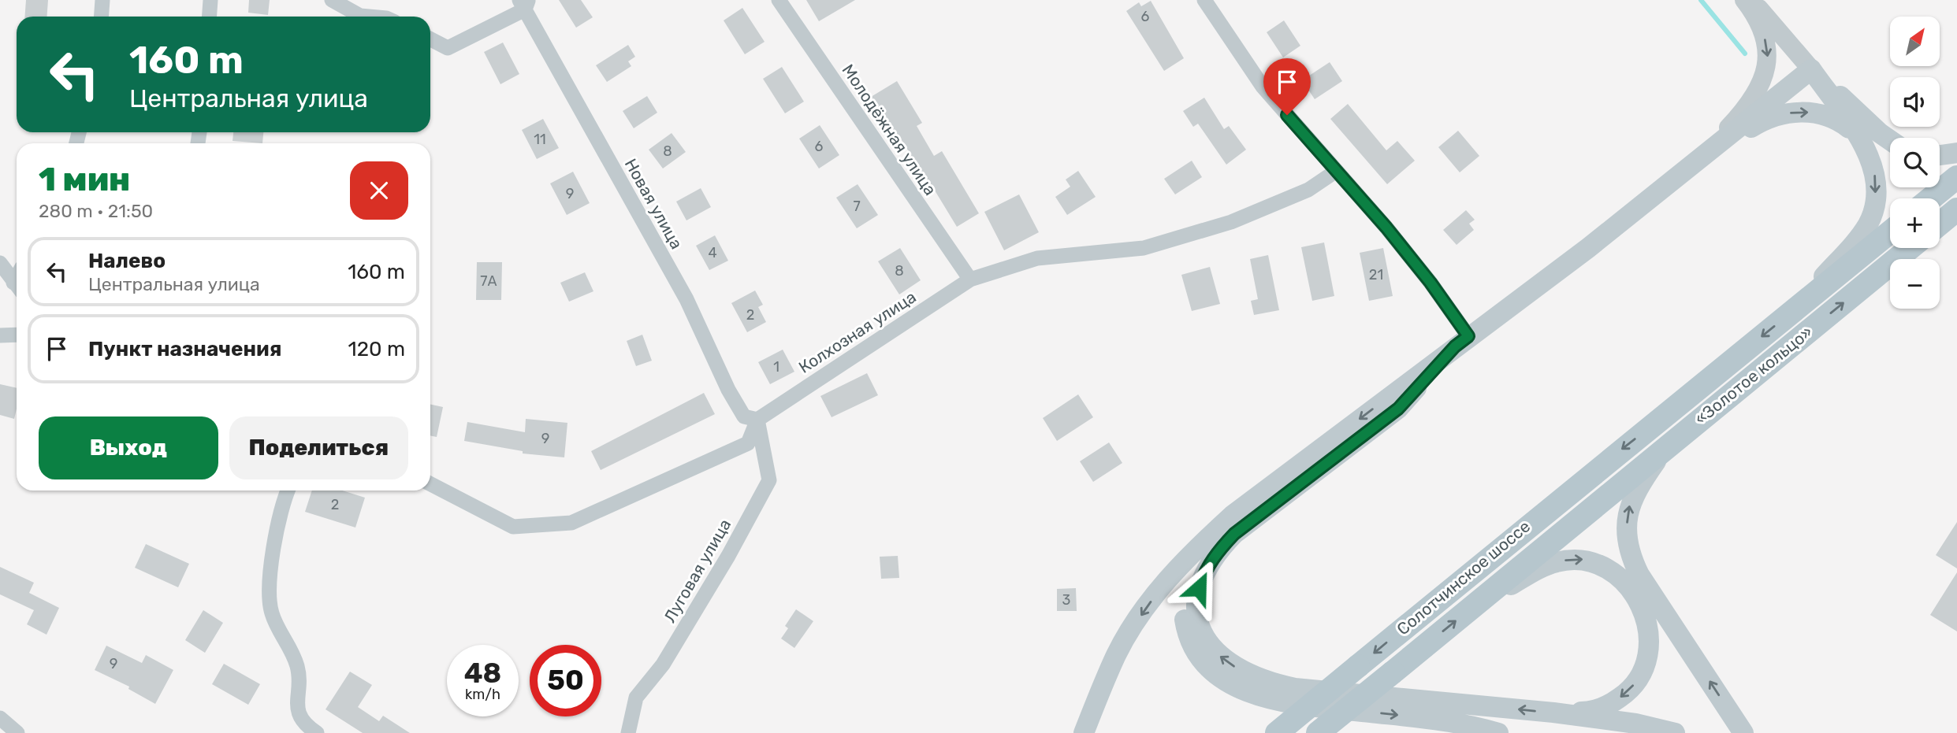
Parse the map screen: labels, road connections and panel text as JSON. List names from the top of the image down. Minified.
{"streets":{"main road":["«Золотое кольцо»","Солотчинское шоссе"],"street":["Молодёжная улица","Новая улица","Колхозная улица","Луговая улица"]},"crossings":[["Молодёжная улица","Колхозная улица"],["Новая улица","Колхозная улица"],["Новая улица","Луговая улица"],["Колхозная улица","Луговая улица"],["«Золотое кольцо»","Солотчинское шоссе"]],"house_numbers":["6","11","6","8","9","7","4","8","21","7А","2","1","9","2","3","9"],"north":"top right","page":{"map_buttons":["+","−"],"turn":["160 m","Центральная улица"],"heading":["1 мин","280 m · 21:50"],"list":[{"name":"Налево","note":"Центральная улица","value":"160 m"},{"name":"Пункт назначения","value":"120 m"}],"buttons":["Выход","Поделиться"],"speed":"48 km/h","limit":"50"}}
